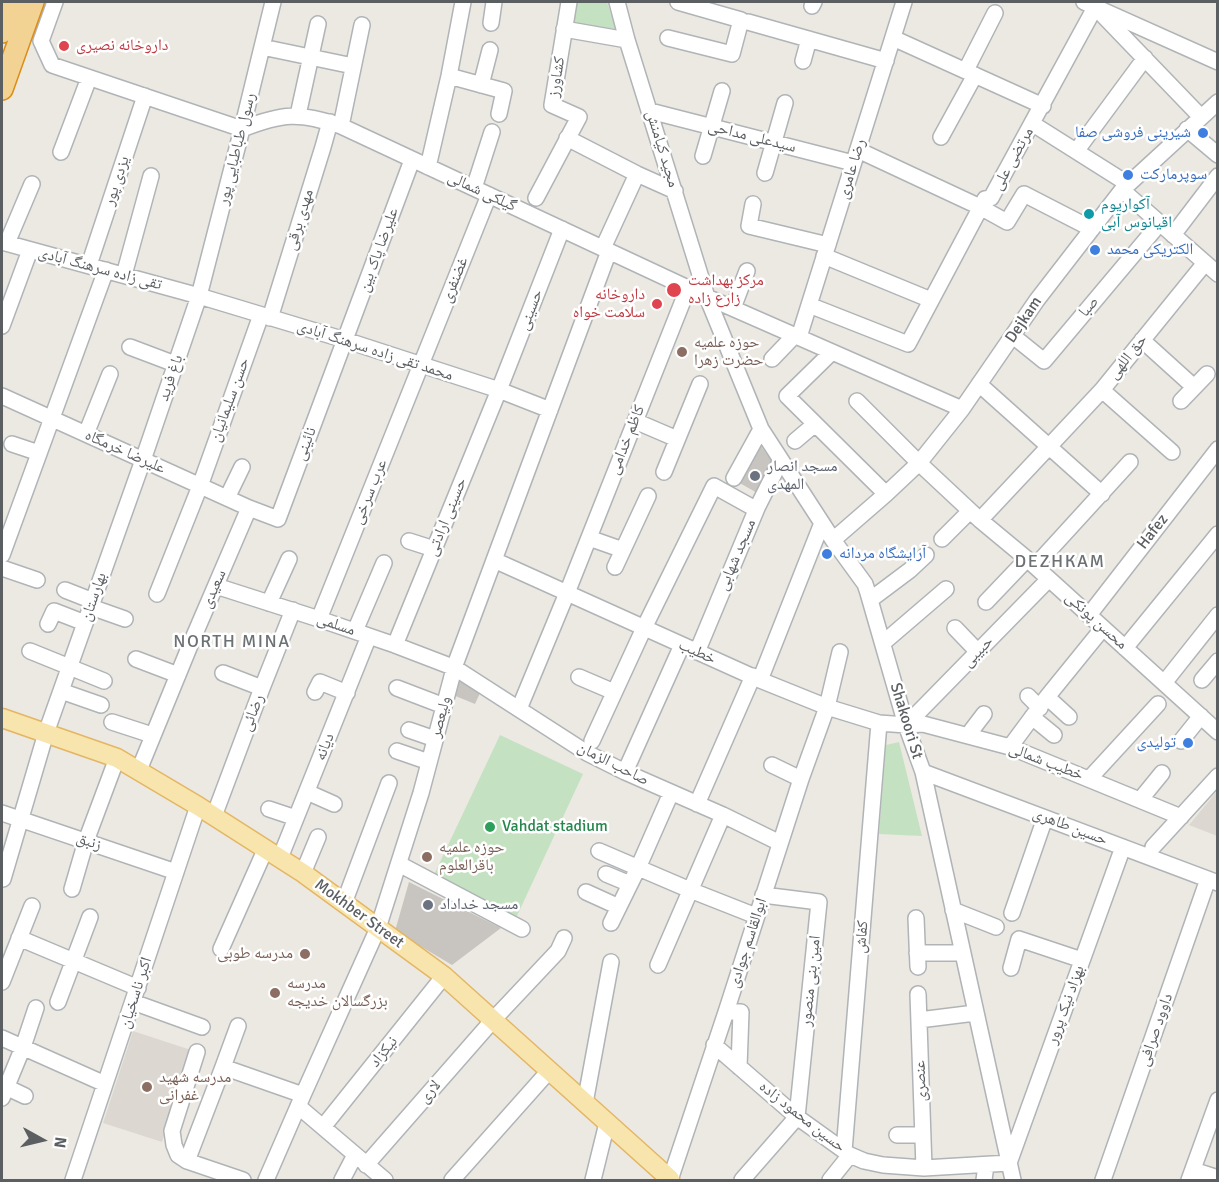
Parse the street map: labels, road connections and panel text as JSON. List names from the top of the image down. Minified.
{"streets":{"main road":["Mokhber Street"],"street":["کشاورز","سیدعلی مداحی","رسول طباطبایی پور","مجید کیامنش","مرتضی علی","رضا عامری","یزدی پور","گيلکی شمالی","مهدی برقی","علیرضا پاک بین","تقی زاده سرهنگ آبادی","غضنفری","صبا","حسینی","Dejkam","محمد تقی زاده سرهنگ آبادی","حق اللهی","باغ فرید","حسن سلیمانیان","کاظم خدامی","نائینی","علیرضا خرمگاه","عرب سرخی","حسینی ارادتی","Hafez","مسجد شهابی","سعیدی","بهارستان","محسن پونکی","مسلمی","خطیب","حبیبی","رضائی","ولیعصر","Shakoori St","دیانه","خطیب شمالی","صاحب الزمان","حسین طاهری","زنبق","کفاش","ابوالقاسم جوادی","امین بنی منصور","اکبر ناسخیان","بهزاد نیک پرور","داوود صرافی","نیکزاد","عنصری","لاری","حسین محمود زاده"]},"crossings":[["سیدعلی مداحی","مجید کیامنش"],["سیدعلی مداحی","مرتضی علی"],["سیدعلی مداحی","رضا عامری"],["سیدعلی مداحی","Dejkam"],["رسول طباطبایی پور","گيلکی شمالی"],["رسول طباطبایی پور","تقی زاده سرهنگ آبادی"],["رسول طباطبایی پور","محمد تقی زاده سرهنگ آبادی"],["رسول طباطبایی پور","باغ فرید"],["مجید کیامنش","گيلکی شمالی"],["مجید کیامنش","Shakoori St"],["مرتضی علی","رضا عامری"],["رضا عامری","گيلکی شمالی"],["یزدی پور","تقی زاده سرهنگ آبادی"],["گيلکی شمالی","مهدی برقی"],["گيلکی شمالی","علیرضا پاک بین"],["گيلکی شمالی","غضنفری"],["گيلکی شمالی","حسینی"],["گيلکی شمالی","Dejkam"],["گيلکی شمالی","کاظم خدامی"],["گيلکی شمالی","ولیعصر"],["گيلکی شمالی","Shakoori St"],["مهدی برقی","محمد تقی زاده سرهنگ آبادی"],["مهدی برقی","حسن سلیمانیان"],["علیرضا پاک بین","محمد تقی زاده سرهنگ آبادی"],["علیرضا پاک بین","نائینی"],["تقی زاده سرهنگ آبادی","محمد تقی زاده سرهنگ آبادی"],["تقی زاده سرهنگ آبادی","باغ فرید"],["غضنفری","محمد تقی زاده سرهنگ آبادی"],["غضنفری","عرب سرخی"],["صبا","Dejkam"],["حسینی","محمد تقی زاده سرهنگ آبادی"],["حسینی","حسینی ارادتی"],["Dejkam","محسن پونکی"],["Dejkam","Shakoori St"],["محمد تقی زاده سرهنگ آبادی","باغ فرید"],["محمد تقی زاده سرهنگ آبادی","حسن سلیمانیان"],["محمد تقی زاده سرهنگ آبادی","نائینی"],["محمد تقی زاده سرهنگ آبادی","عرب سرخی"],["محمد تقی زاده سرهنگ آبادی","حسینی ارادتی"],["محمد تقی زاده سرهنگ آبادی","ولیعصر"],["حق اللهی","محسن پونکی"],["باغ فرید","علیرضا خرمگاه"],["باغ فرید","بهارستان"],["حسن سلیمانیان","علیرضا خرمگاه"],["کاظم خدامی","خطیب"],["کاظم خدامی","صاحب الزمان"],["نائینی","علیرضا خرمگاه"],["نائینی","سعیدی"],["علیرضا خرمگاه","سعیدی"],["علیرضا خرمگاه","بهارستان"],["عرب سرخی","مسلمی"],["حسینی ارادتی","مسلمی"],["Hafez","محسن پونکی"],["مسجد شهابی","خطیب"],["مسجد شهابی","Shakoori St"],["سعیدی","مسلمی"],["سعیدی","Mokhber Street"],["بهارستان","زنبق"],["بهارستان","Mokhber Street"],["محسن پونکی","حبیبی"],["مسلمی","رضائی"],["مسلمی","ولیعصر"],["مسلمی","دیانه"],["مسلمی","صاحب الزمان"],["خطیب","حبیبی"],["خطیب","ولیعصر"],["خطیب","Shakoori St"],["خطیب","خطیب شمالی"],["خطیب","کفاش"],["خطیب","ابوالقاسم جوادی"],["حبیبی","Shakoori St"],["حبیبی","خطیب شمالی"],["رضائی","Mokhber Street"],["رضائی","اکبر ناسخیان"],["ولیعصر","صاحب الزمان"],["ولیعصر","Mokhber Street"],["Shakoori St","خطیب شمالی"],["Shakoori St","حسین طاهری"],["Shakoori St","بهزاد نیک پرور"],["Shakoori St","حسین محمود زاده"],["دیانه","Mokhber Street"],["صاحب الزمان","ابوالقاسم جوادی"],["حسین طاهری","بهزاد نیک پرور"],["حسین طاهری","داوود صرافی"],["زنبق","اکبر ناسخیان"],["Mokhber Street","ابوالقاسم جوادی"],["Mokhber Street","اکبر ناسخیان"],["Mokhber Street","نیکزاد"],["Mokhber Street","لاری"],["کفاش","حسین محمود زاده"],["ابوالقاسم جوادی","امین بنی منصور"],["ابوالقاسم جوادی","حسین محمود زاده"],["امین بنی منصور","حسین محمود زاده"],["بهزاد نیک پرور","حسین محمود زاده"],["عنصری","حسین محمود زاده"]],"districts":["DEZHKAM","NORTH MINA"],"places":["داروخانه نصیری","شیرینی فروشی صفا","سوپرمارکت","آکواریوم اقیانوس آبی","الکتریکی محمد","مرکز بهداشت زارع زاده","داروخانه سلامت خواه","حوزه علمیه حضرت زهرا","مسجد انصار المهدی","آرایشگاه مردانه","تولیدی","Vahdat stadium","حوزه علمیه باقرالعلوم","مسجد خداداد","مدرسه طوبی","مدرسه بزرگسالان خدیجه","مدرسه شهید غفرانی"],"north":"right"}
